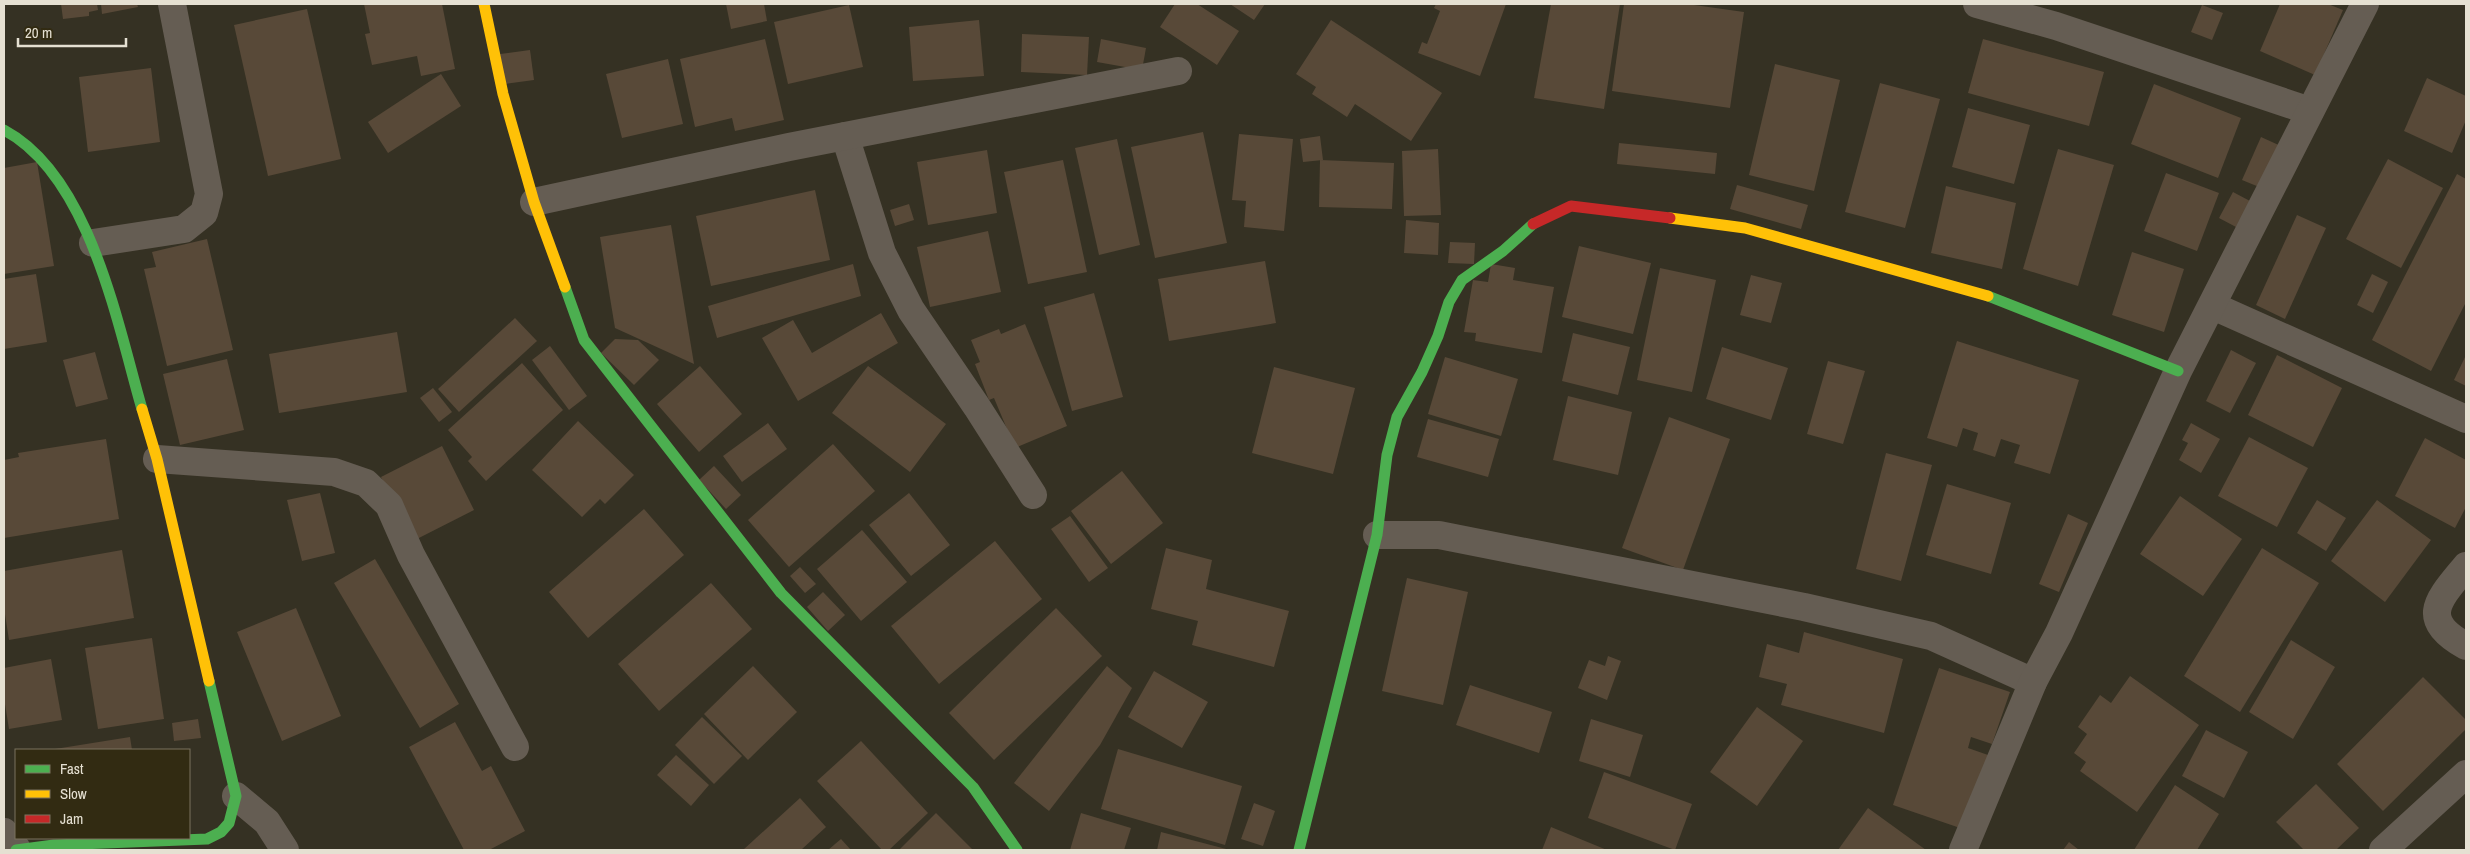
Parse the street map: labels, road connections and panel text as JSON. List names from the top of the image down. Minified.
{"legend":["Fast","Slow","Jam"],"scale_bar":"20 m"}
